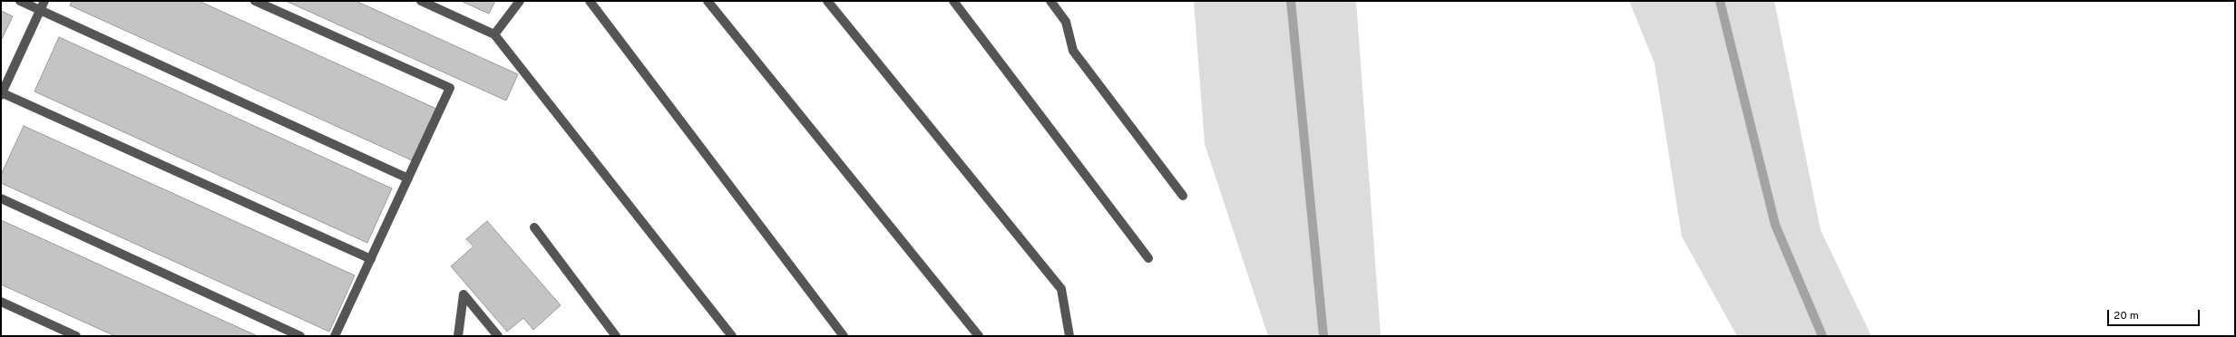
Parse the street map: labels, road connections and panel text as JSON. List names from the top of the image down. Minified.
{"scale_bar":"20 m"}
